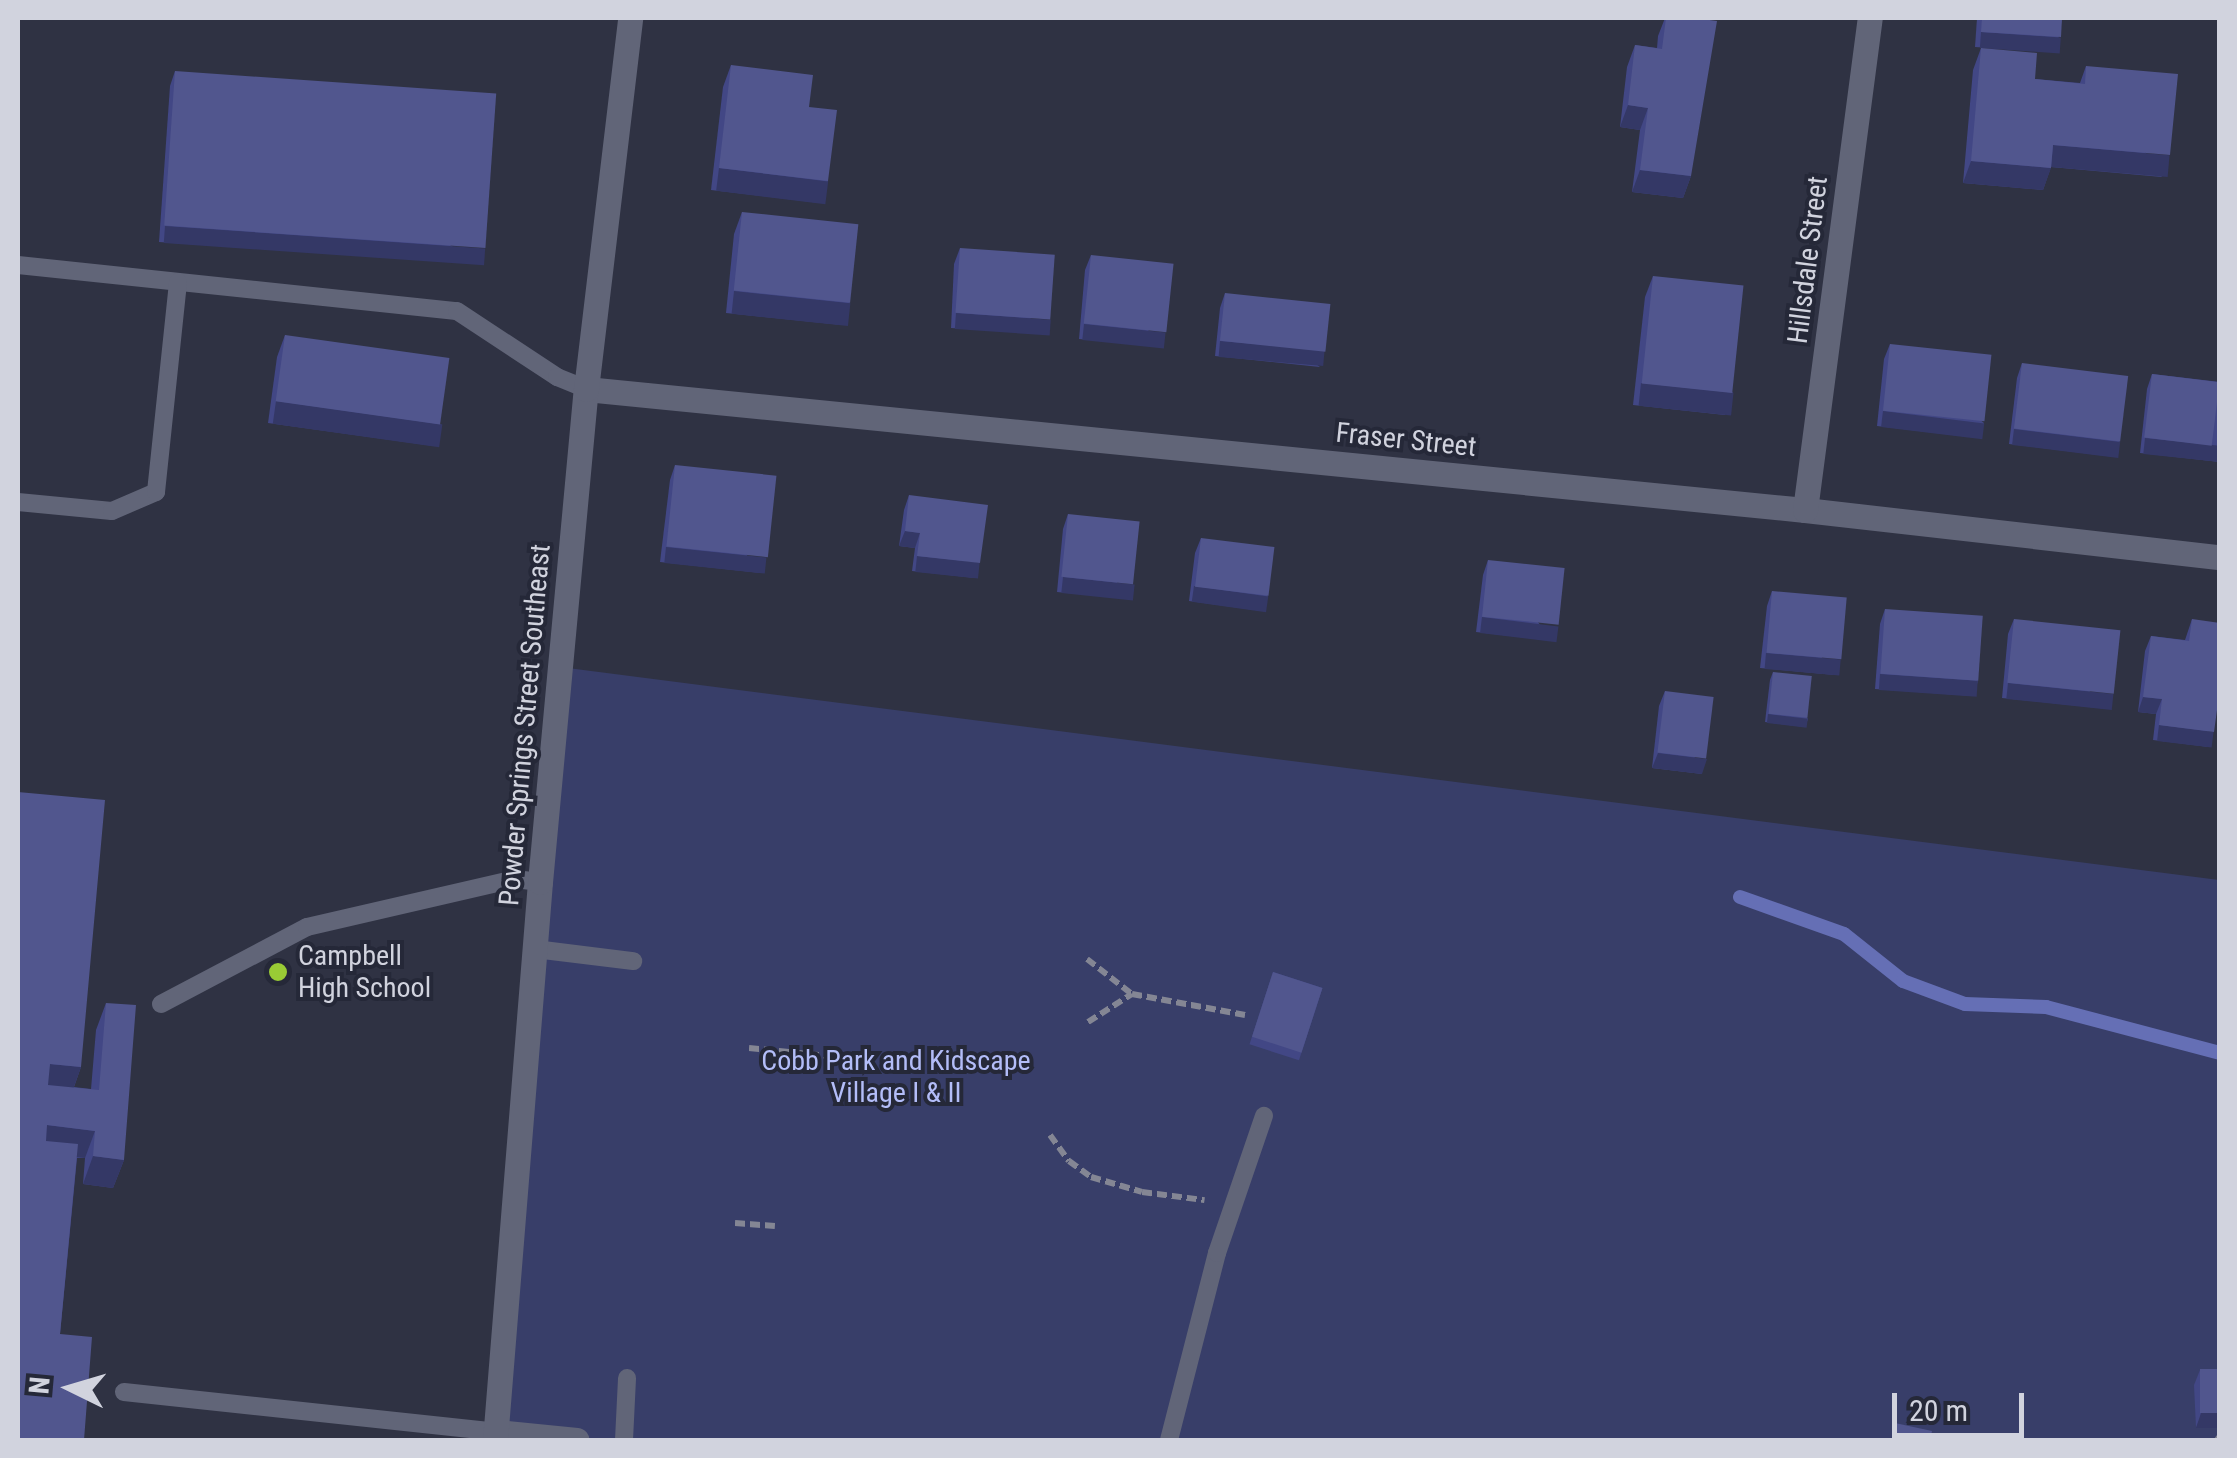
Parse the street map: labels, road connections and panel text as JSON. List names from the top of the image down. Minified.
{"streets":{"street":["Hillsdale Street","Fraser Street","Powder Springs Street Southeast"]},"crossings":[["Hillsdale Street","Fraser Street"],["Fraser Street","Powder Springs Street Southeast"]],"parks":["Cobb Park and Kidscape Village I & II"],"places":["Campbell High School"],"scale_bar":"20 m","north":"left"}
